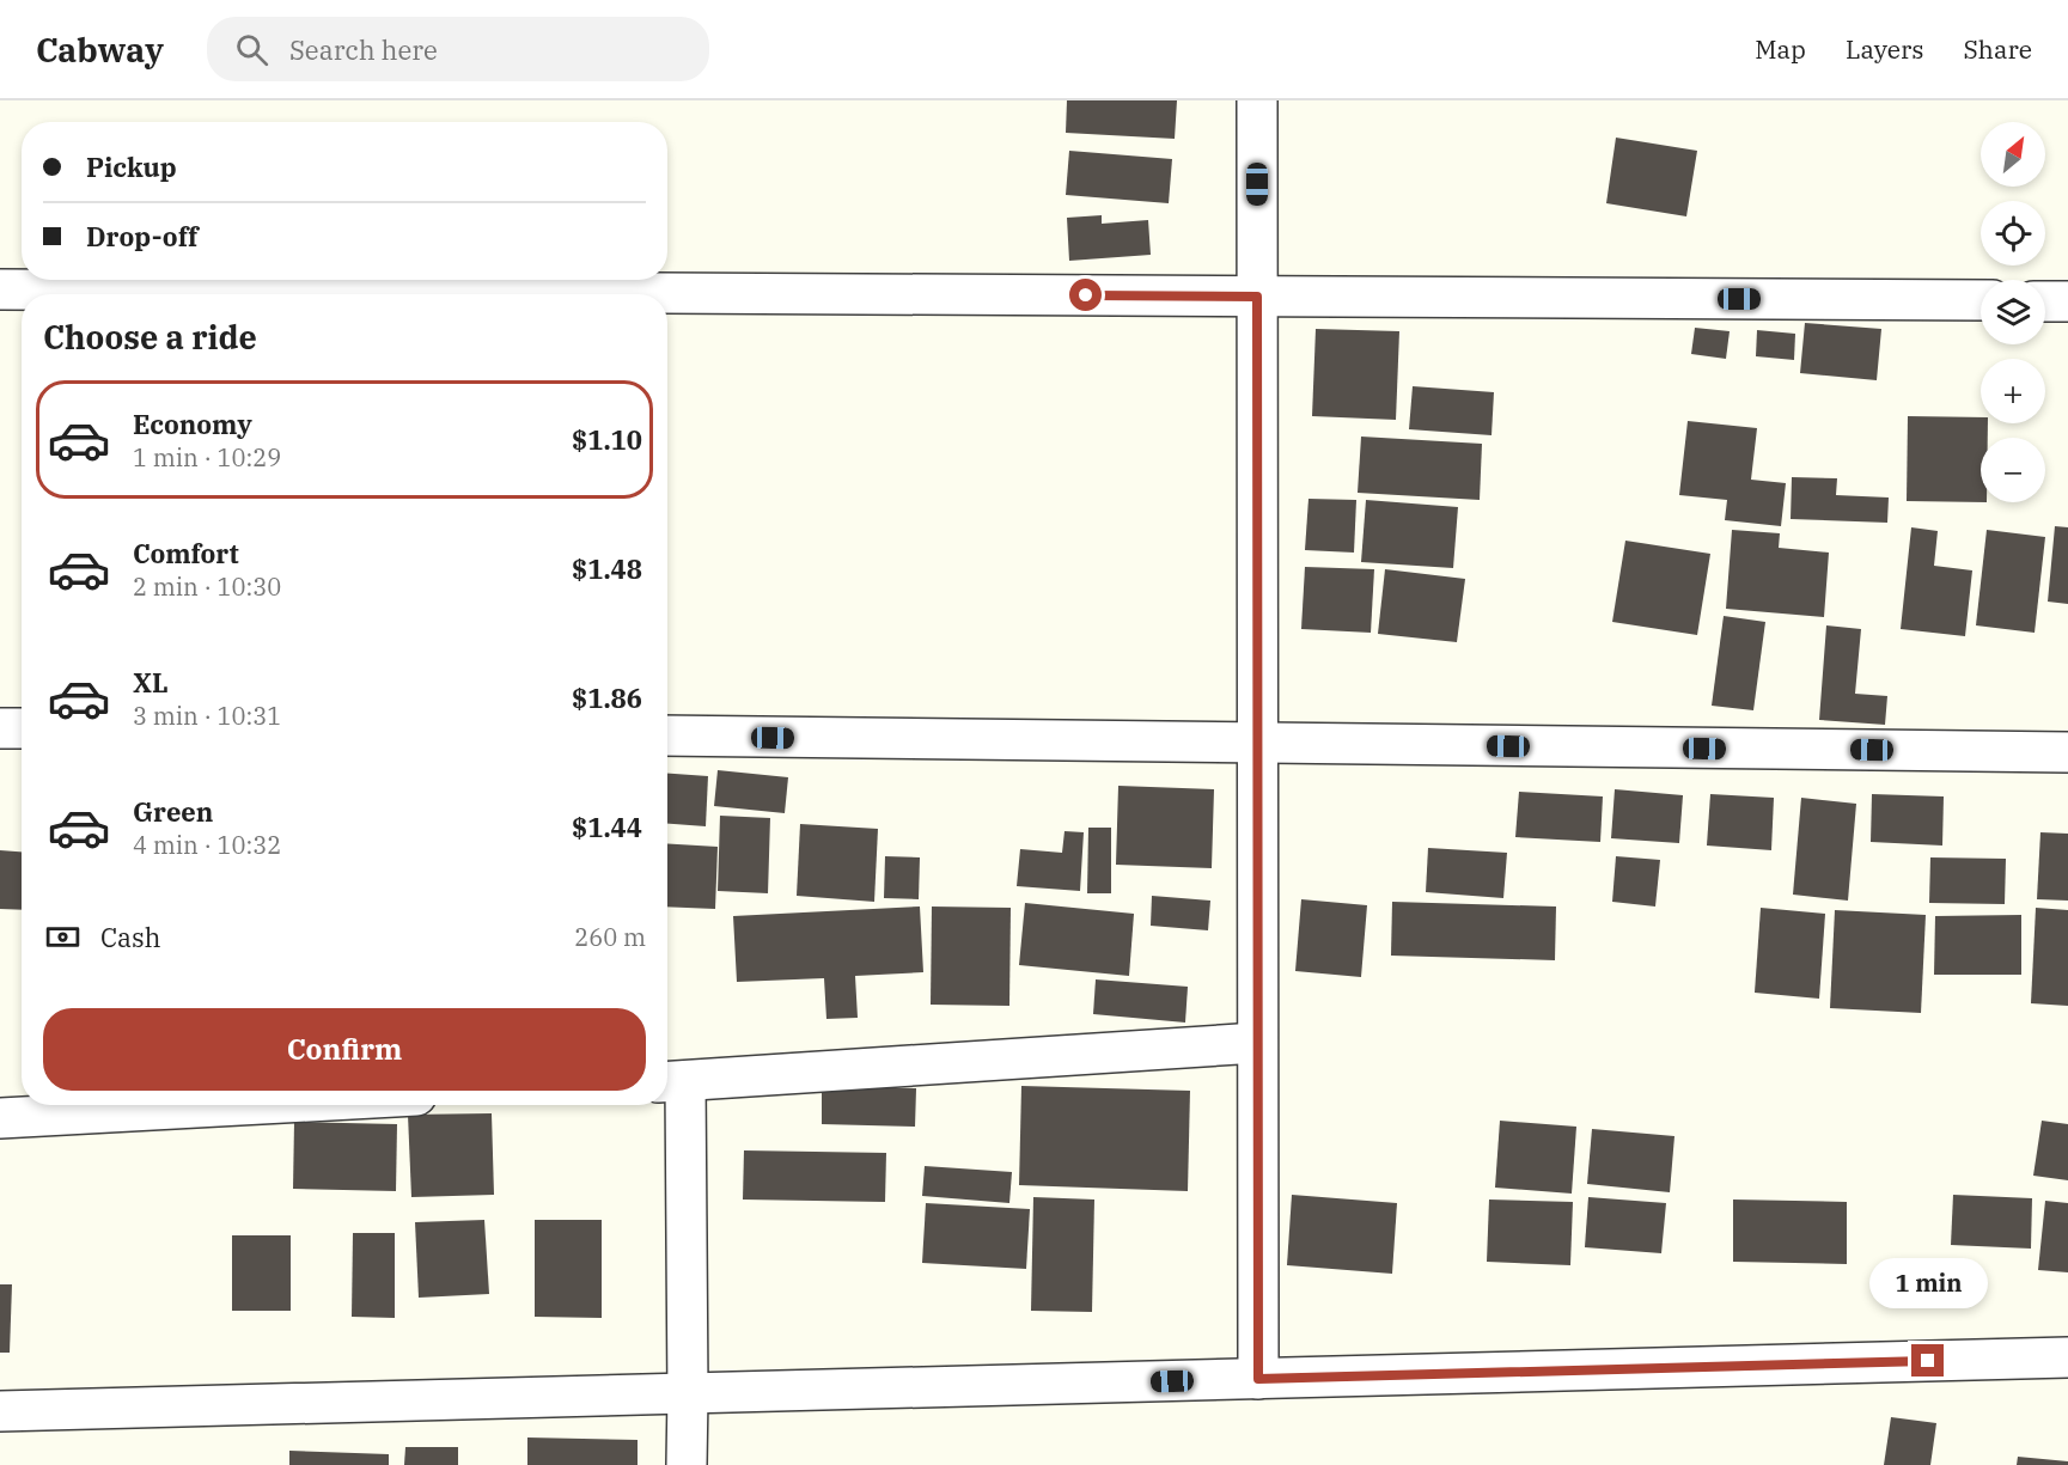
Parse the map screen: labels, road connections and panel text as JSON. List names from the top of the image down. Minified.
{"north":"top right","page":{"header":"Cabway","search":"Search here","nav":["Map","Layers","Share"],"map_buttons":["+","−"],"banner":["Pickup","Drop-off"],"heading":"Choose a ride","list":[{"name":"Economy","note":"1 min · 10:29","value":"$1.10"},{"name":"Comfort","note":"2 min · 10:30","value":"$1.48"},{"name":"XL","note":"3 min · 10:31","value":"$1.86"},{"name":"Green","note":"4 min · 10:32","value":"$1.44"}],"pay":["Cash","260 m"],"buttons":"Confirm","bubble":"1 min"}}
